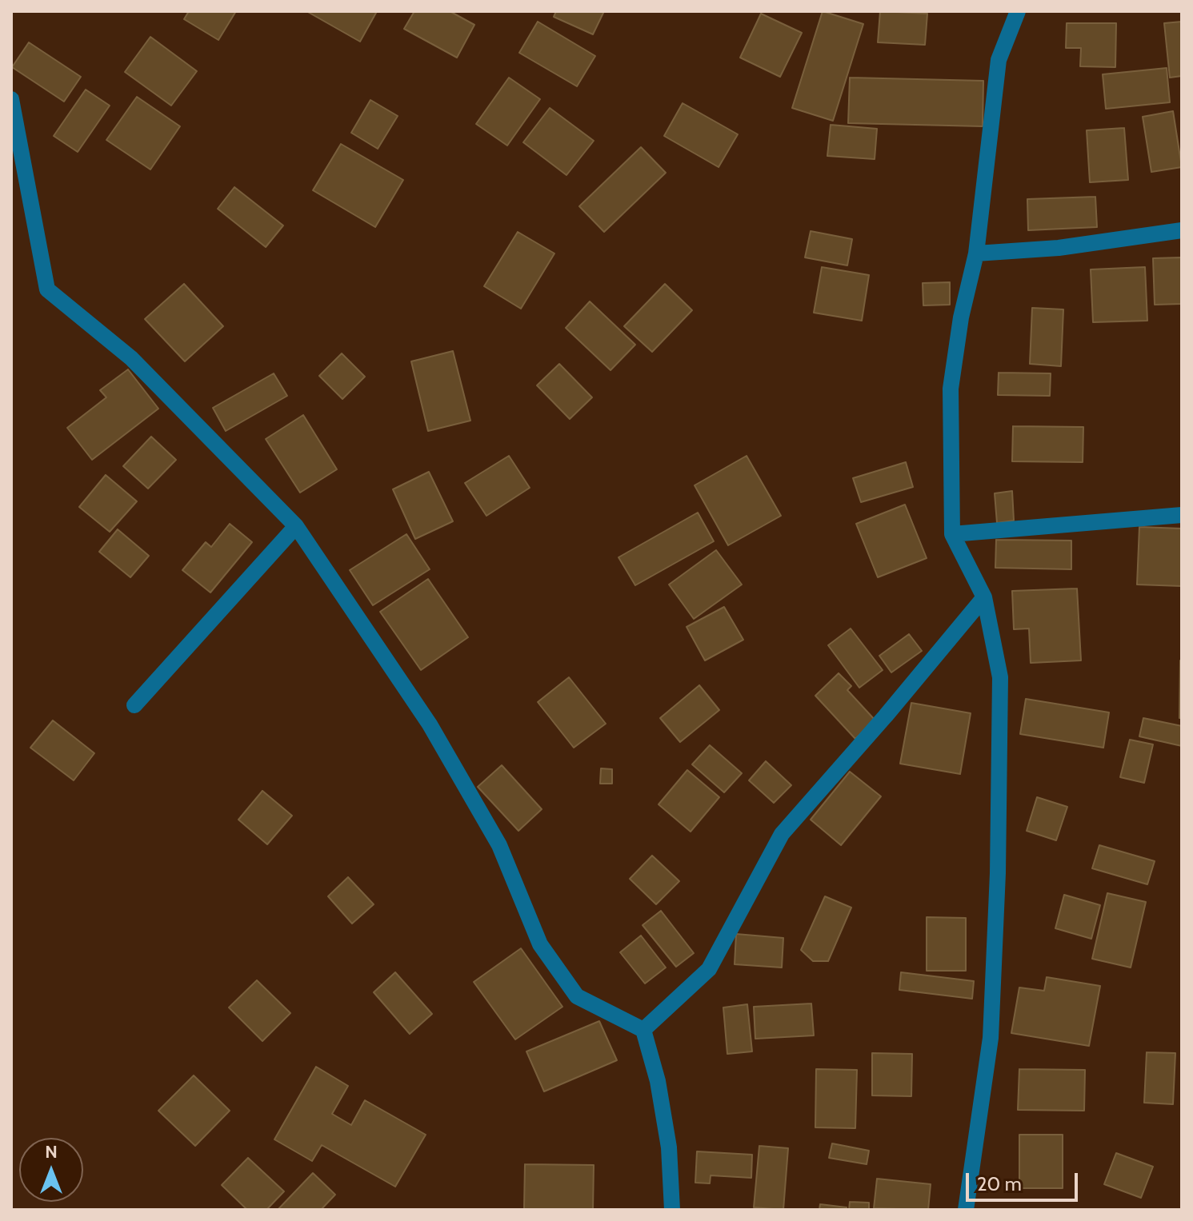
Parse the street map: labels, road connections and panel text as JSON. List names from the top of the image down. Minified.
{"scale_bar":"20 m","north":"top"}
